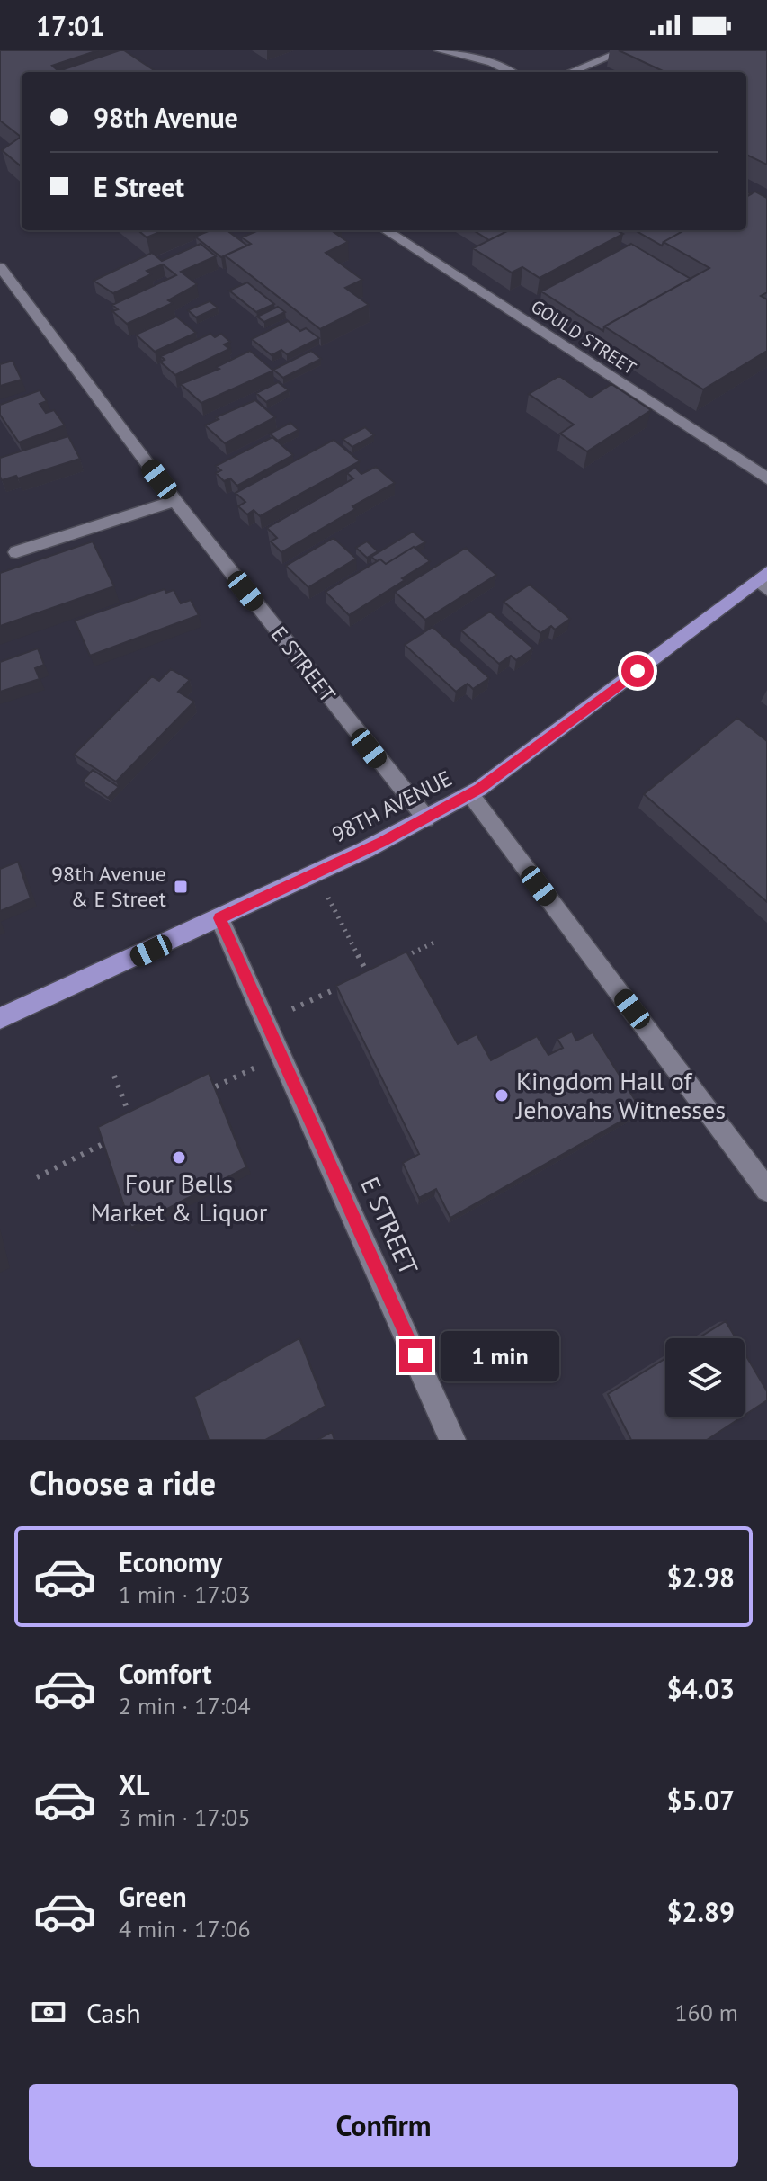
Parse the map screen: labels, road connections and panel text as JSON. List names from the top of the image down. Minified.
{"streets":{"main road":["98TH AVENUE"],"street":["GOULD STREET","E STREET"]},"crossings":[["E STREET","98TH AVENUE"]],"places":{"transit":["98th Avenue & E Street"],"other":["Kingdom Hall of Jehovahs Witnesses","Four Bells Market & Liquor"]},"page":{"status":"17:01","banner":["98th Avenue","E Street"],"bubble":"1 min","heading":"Choose a ride","list":[{"name":"Economy","note":"1 min · 17:03","value":"$2.98"},{"name":"Comfort","note":"2 min · 17:04","value":"$4.03"},{"name":"XL","note":"3 min · 17:05","value":"$5.07"},{"name":"Green","note":"4 min · 17:06","value":"$2.89"}],"pay":["Cash","160 m"],"buttons":"Confirm"}}
